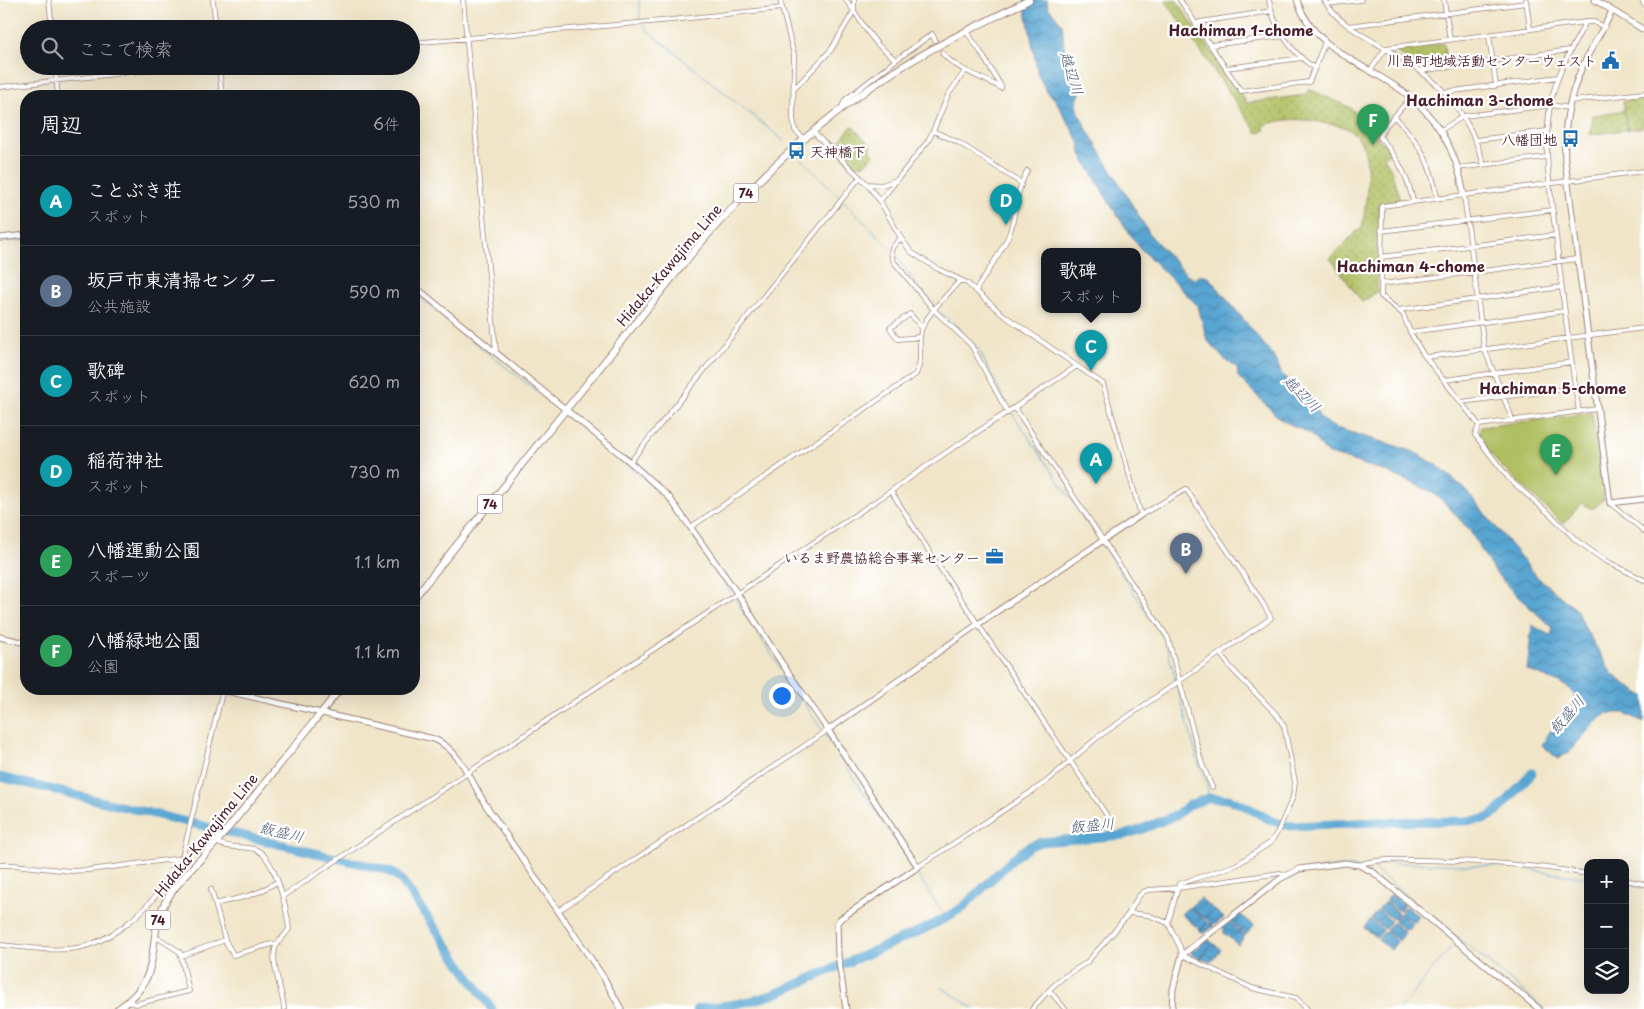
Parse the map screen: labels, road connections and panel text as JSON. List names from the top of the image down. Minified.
{"streets":{"main road":["74","Hidaka-Kawajima Line"]},"districts":["Hachiman 1-chome","Hachiman 3-chome","Hachiman 4-chome","Hachiman 5-chome"],"water":["越辺川","飯盛川"],"places":{"public building":["川島町地域活動センターウェスト"],"bus stop":["八幡団地","天神橋下"],"office":["いるま野農協総合事業センター"]},"page":{"search":"ここで検索","heading":["周辺","6件"],"pins":["F","D","C","E","A","B"],"list":[{"mark":"A","name":"ことぶき荘","note":"スポット","value":"530 m"},{"mark":"B","name":"坂戸市東清掃センター","note":"公共施設","value":"590 m"},{"mark":"C","name":"歌碑","note":"スポット","value":"620 m"},{"mark":"D","name":"稲荷神社","note":"スポット","value":"730 m"},{"mark":"E","name":"八幡運動公園","note":"スポーツ","value":"1.1 km"},{"mark":"F","name":"八幡緑地公園","note":"公園","value":"1.1 km"}],"popup":["歌碑","スポット"],"map_buttons":["+","−"]}}
